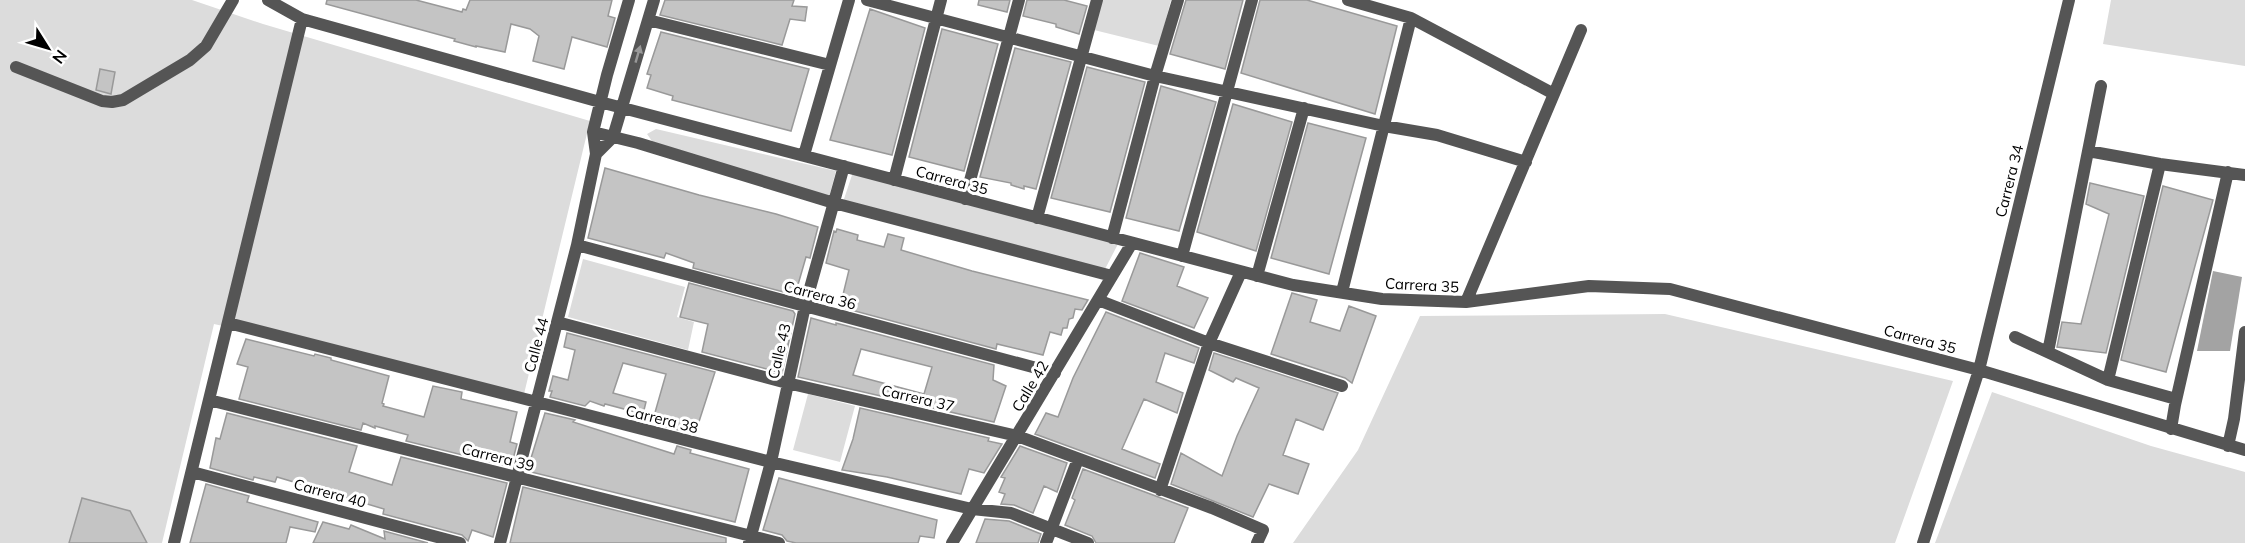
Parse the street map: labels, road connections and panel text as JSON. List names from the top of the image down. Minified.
{"streets":{"street":["Carrera 35","Carrera 34","Carrera 36","Calle 44","Calle 43","Calle 42","Carrera 37","Carrera 38","Carrera 39","Carrera 40"]},"crossings":[["Carrera 35","Carrera 34"],["Carrera 35","Calle 44"],["Carrera 35","Calle 43"],["Carrera 35","Calle 42"],["Carrera 36","Calle 44"],["Carrera 36","Calle 43"],["Carrera 36","Calle 42"],["Calle 44","Carrera 37"],["Calle 44","Carrera 38"],["Calle 44","Carrera 39"],["Calle 43","Carrera 37"],["Calle 43","Carrera 38"],["Calle 43","Carrera 39"],["Calle 42","Carrera 37"],["Calle 42","Carrera 38"]],"north":"bottom right"}
